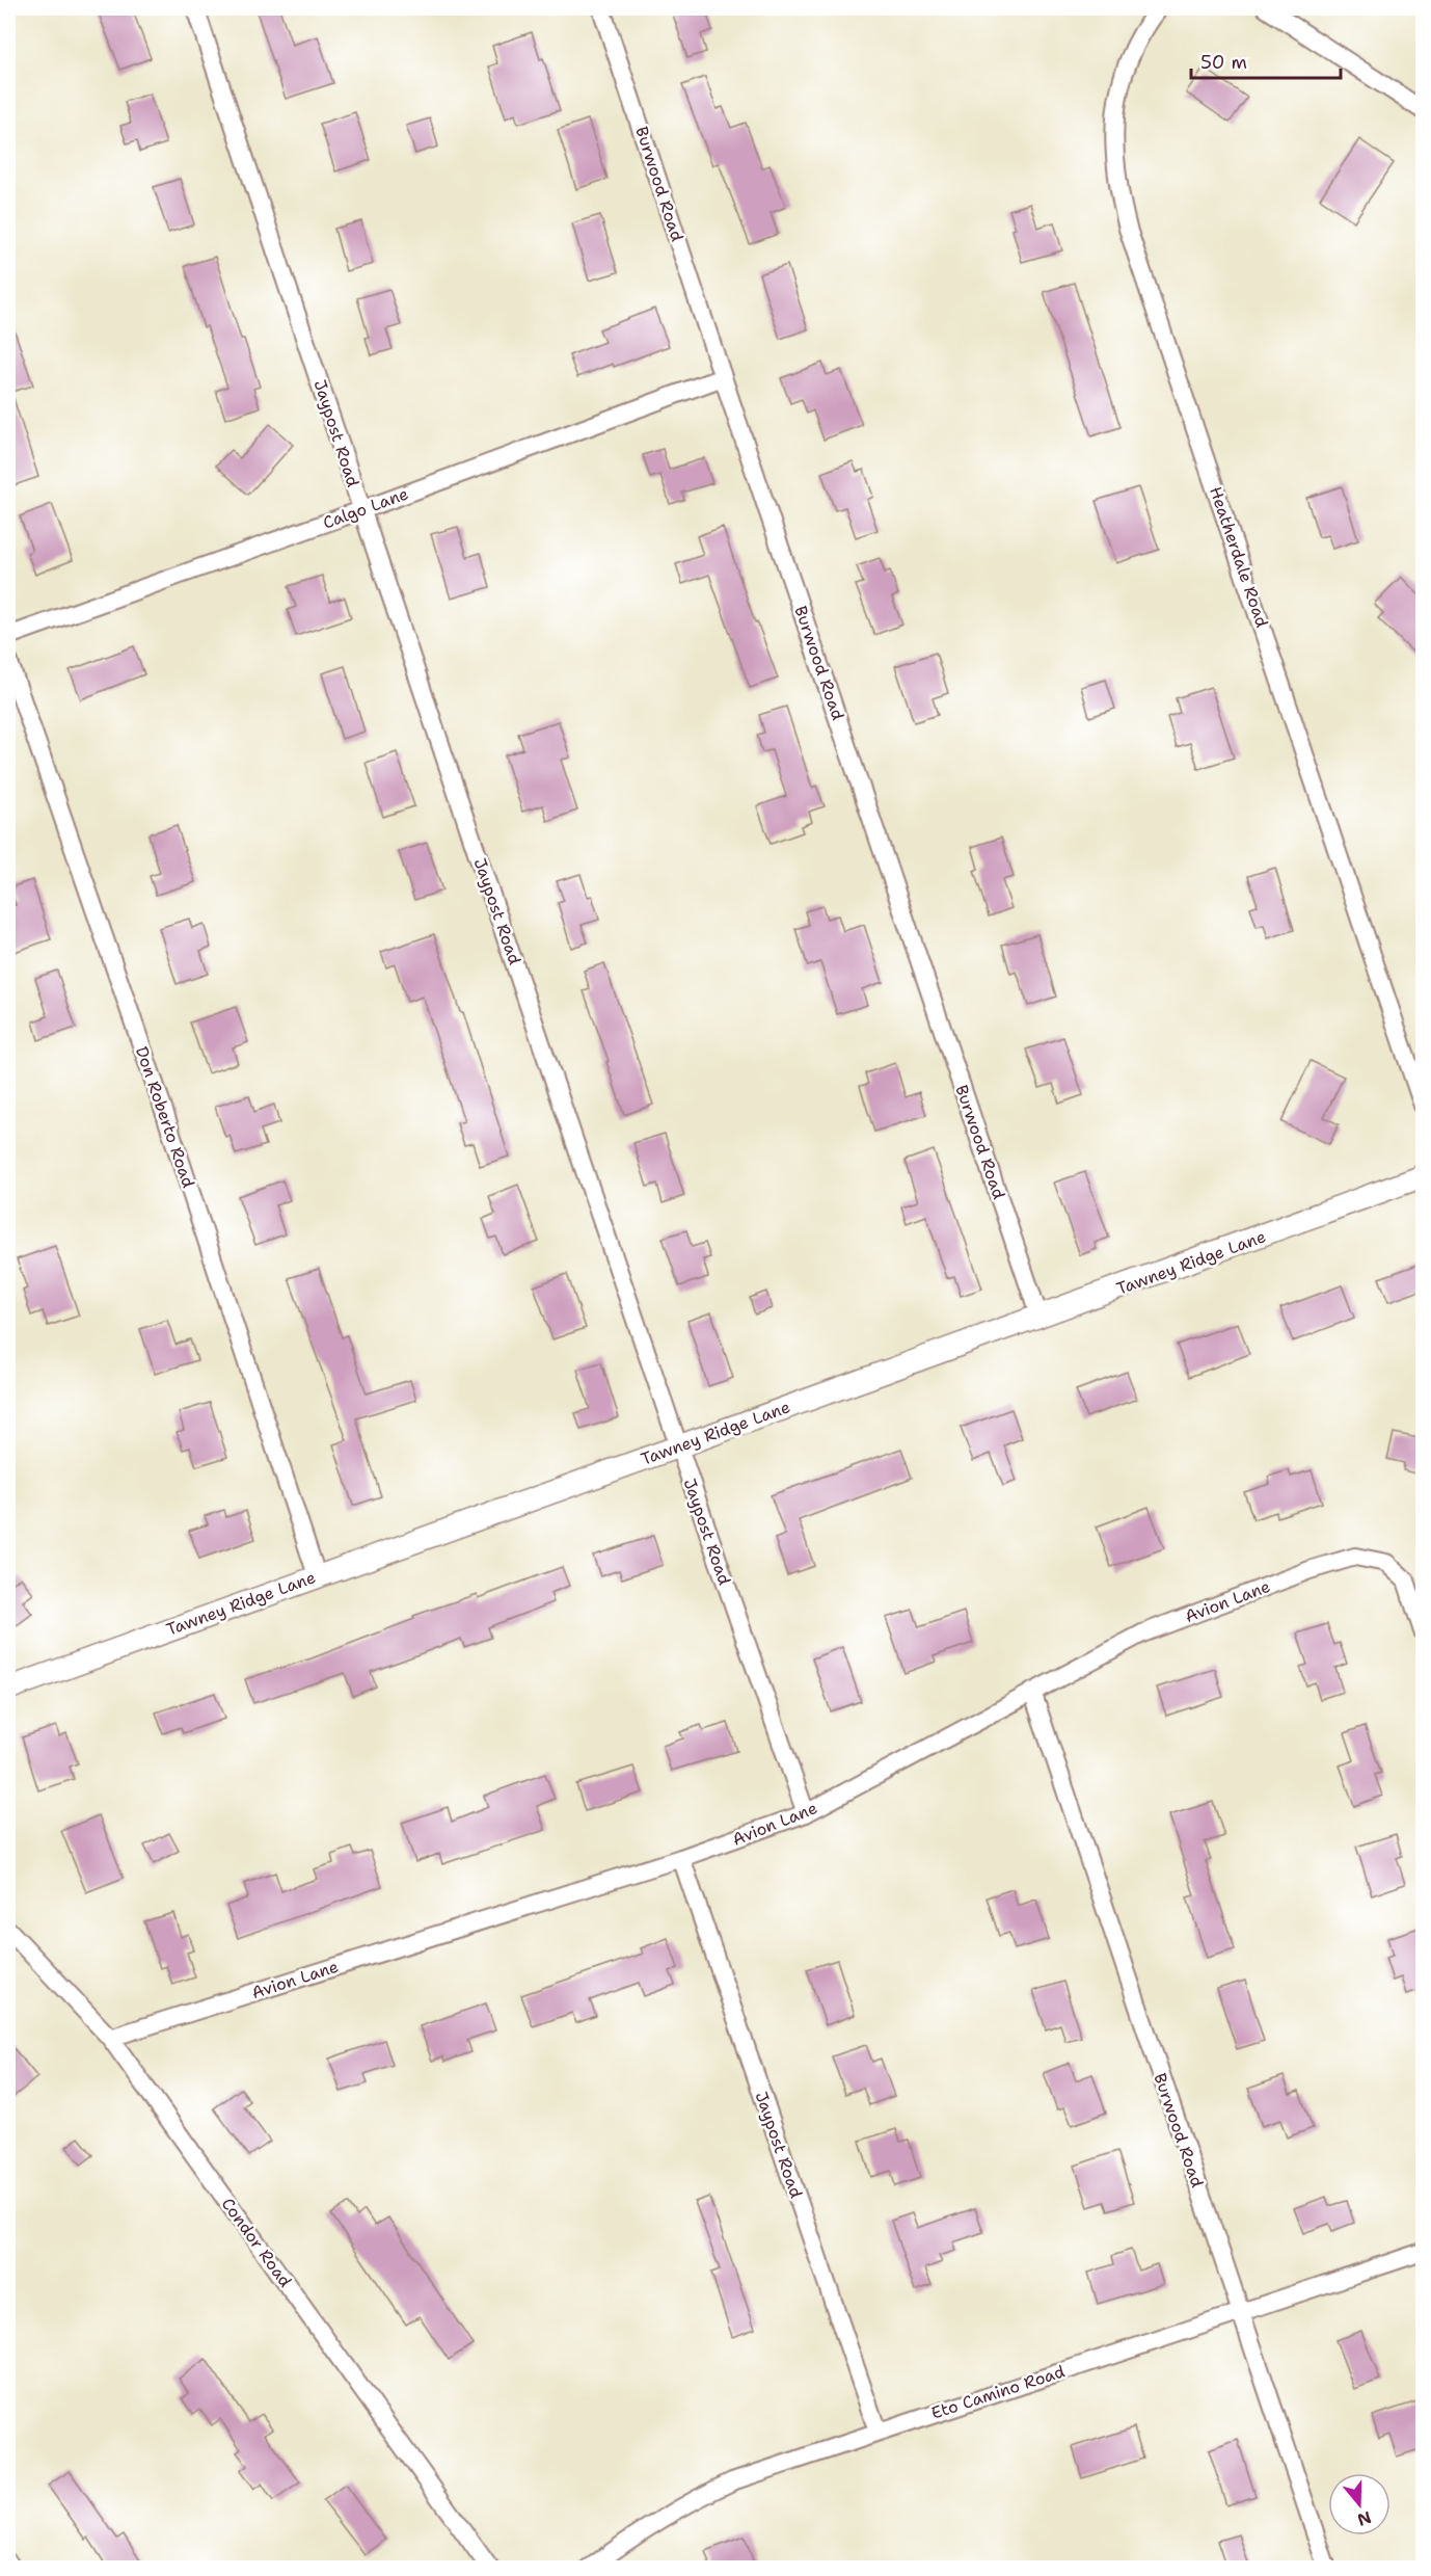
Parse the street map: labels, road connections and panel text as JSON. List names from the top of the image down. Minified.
{"streets":{"street":["Burwood Road","Jaypost Road","Calgo Lane","Heatherdale Road","Don Roberto Road","Tawney Ridge Lane","Avion Lane","Condor Road","Eto Camino Road"]},"crossings":[["Burwood Road","Calgo Lane"],["Burwood Road","Tawney Ridge Lane"],["Burwood Road","Avion Lane"],["Burwood Road","Eto Camino Road"],["Jaypost Road","Calgo Lane"],["Jaypost Road","Tawney Ridge Lane"],["Jaypost Road","Avion Lane"],["Jaypost Road","Eto Camino Road"],["Don Roberto Road","Tawney Ridge Lane"],["Avion Lane","Condor Road"]],"scale_bar":"50 m","north":"bottom"}
